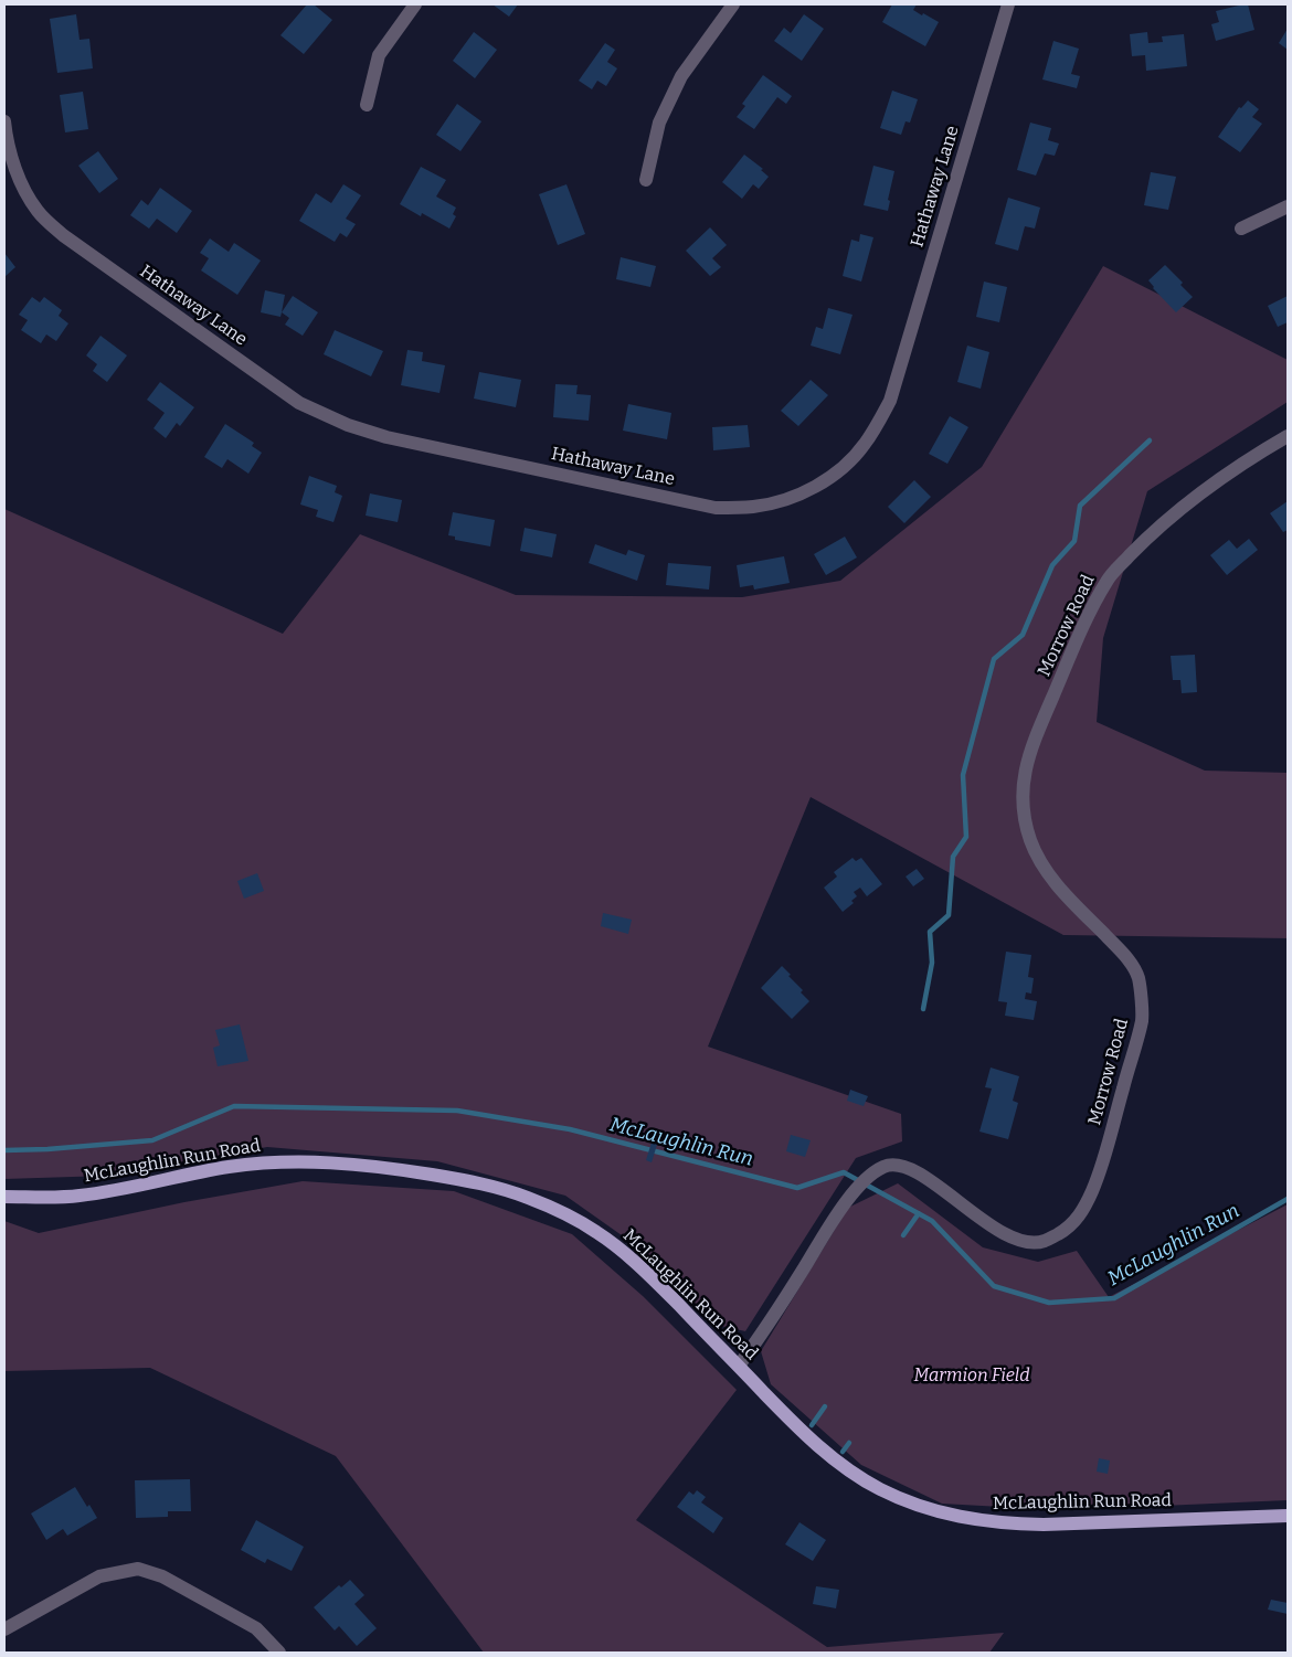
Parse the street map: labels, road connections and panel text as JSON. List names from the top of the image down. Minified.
{"streets":{"main road":["McLaughlin Run Road"],"street":["Hathaway Lane","Morrow Road"]},"crossings":[["Morrow Road","McLaughlin Run Road"]],"water":["McLaughlin Run"],"parks":["Marmion Field"]}
